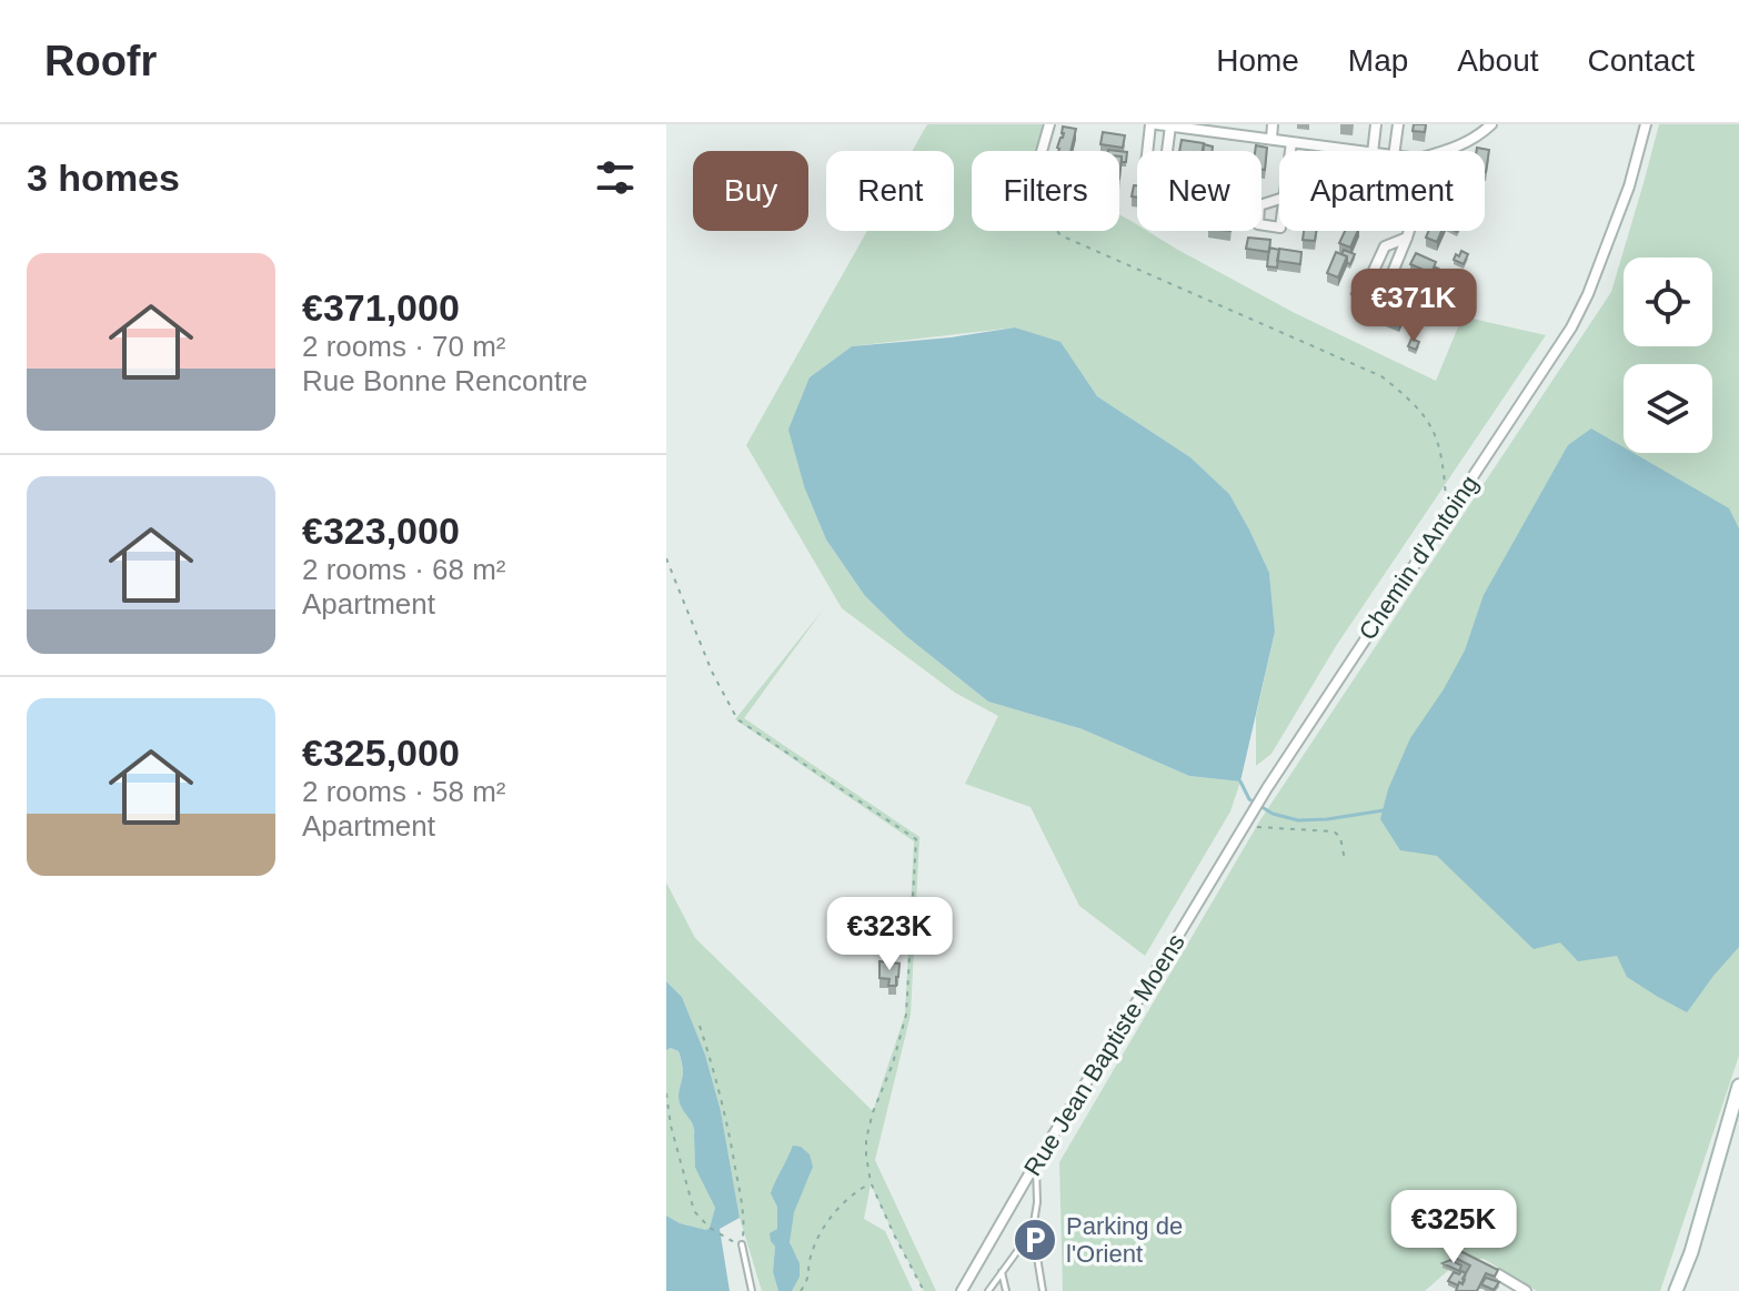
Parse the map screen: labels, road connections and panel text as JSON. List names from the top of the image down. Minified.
{"streets":{"street":["Chemin d'Antoing","Rue Jean Baptiste Moens"]},"crossings":[["Chemin d'Antoing","Rue Jean Baptiste Moens"]],"places":{"parking":["Parking de l'Orient"]},"page":{"header":"Roofr","nav":["Home","Map","About","Contact"],"heading":"3 homes","chip":["Buy","Rent","Filters","New","Apartment"],"list":[{"name":"€371,000","note":"2 rooms · 70 m² · Rue Bonne Rencontre"},{"name":"€323,000","note":"2 rooms · 68 m² · Apartment"},{"name":"€325,000","note":"2 rooms · 58 m² · Apartment"}],"price":["€371K","€323K","€325K"]}}
